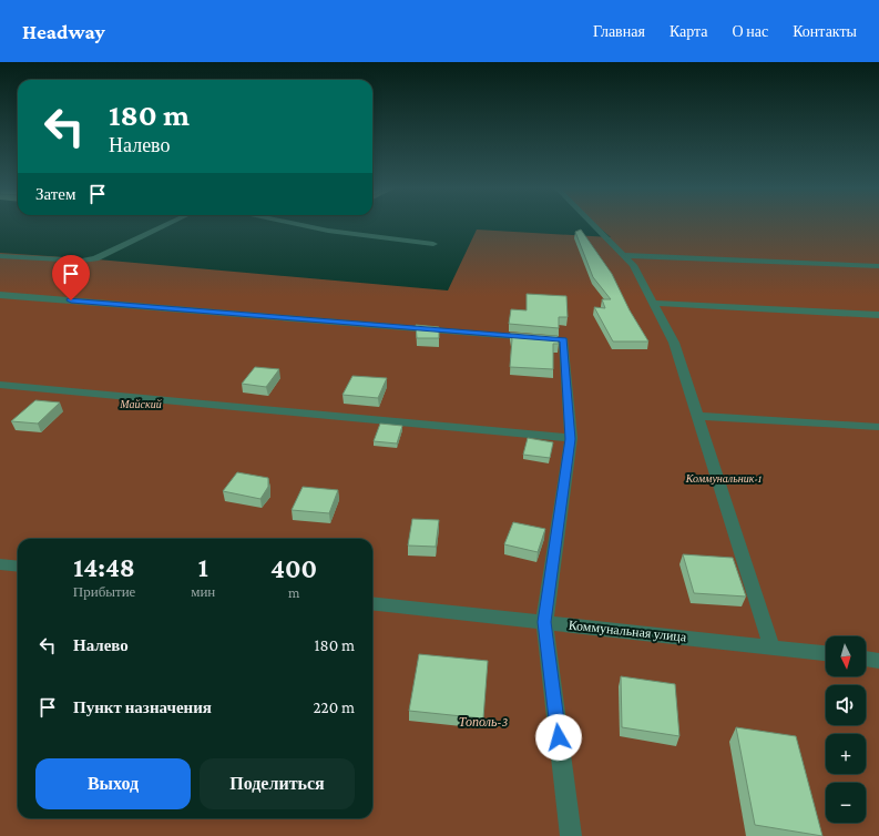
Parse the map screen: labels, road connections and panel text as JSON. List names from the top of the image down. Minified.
{"streets":{"lane":["Коммунальная улица"]},"parks":["Майский","Коммунальник-1","Тополь-3"],"north":"bottom","page":{"header":"Headway","nav":["Главная","Карта","О нас","Контакты"],"turn":["180 m","Налево"],"then":"Затем","eta":["14:48","Прибытие","1","мин","400","m"],"list":[{"name":"Налево","value":"180 m"},{"name":"Пункт назначения","value":"220 m"}],"map_buttons":["+","−"],"buttons":["Выход","Поделиться"]}}
